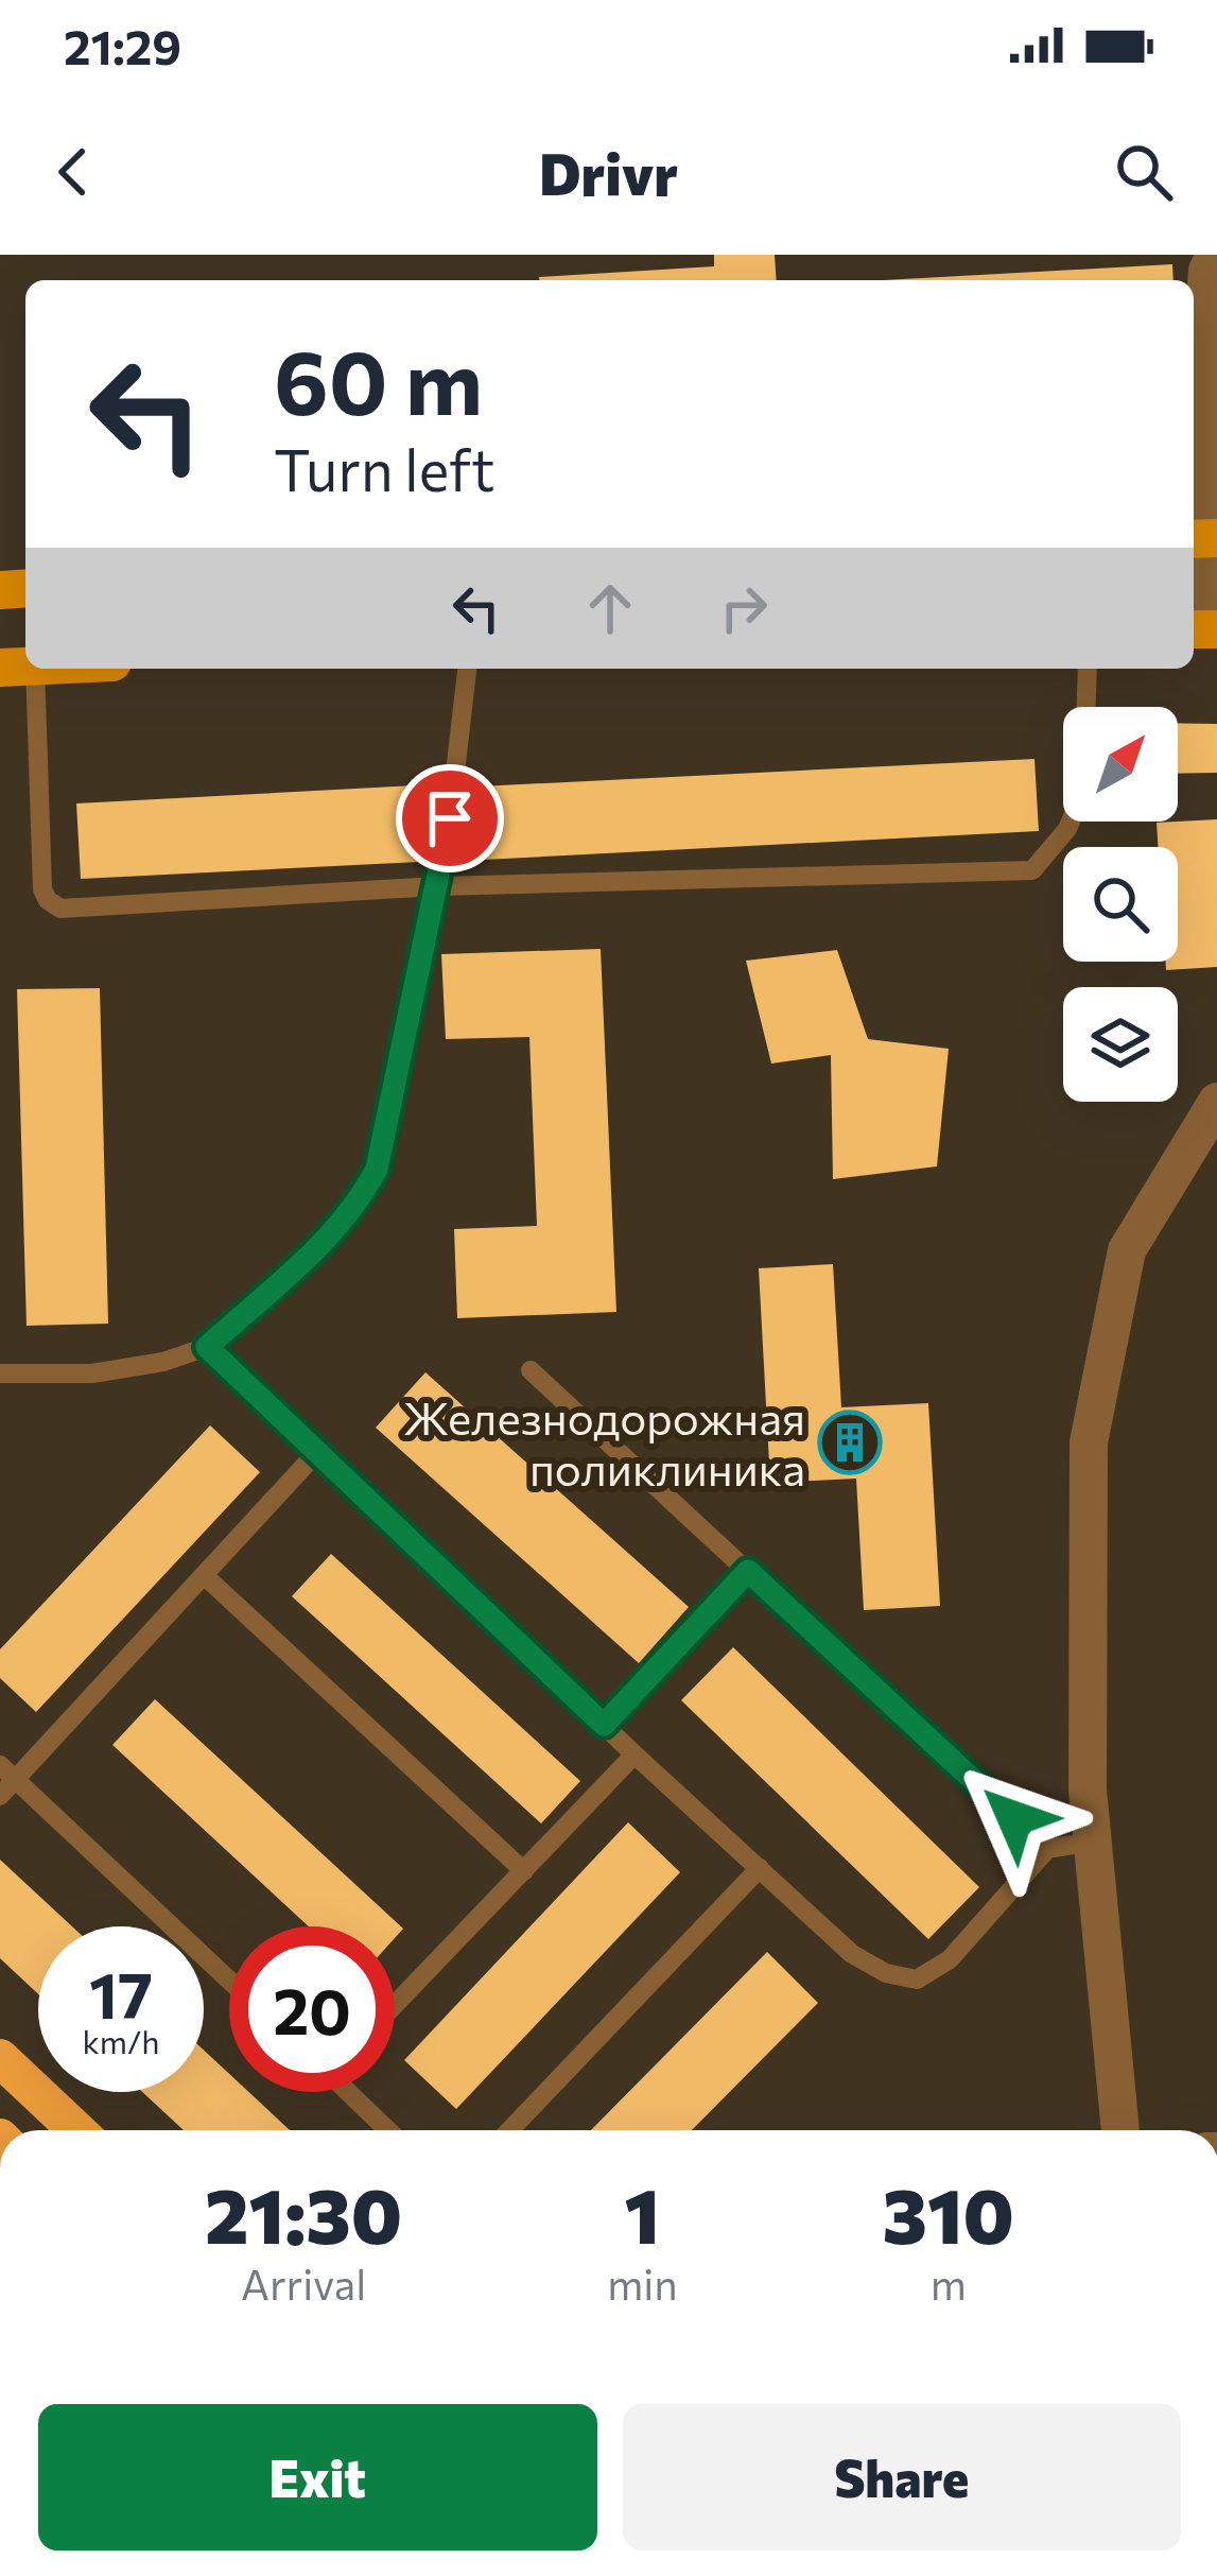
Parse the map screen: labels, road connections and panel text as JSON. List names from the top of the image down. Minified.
{"places":{"building":["Железнодорожная поликлиника"]},"north":"top right","page":{"status":"21:29","header":"Drivr","turn":["60 m","Turn left"],"speed":"17 km/h","limit":"20","eta":["21:30","Arrival","1","min","310","m"],"buttons":["Exit","Share"]}}
